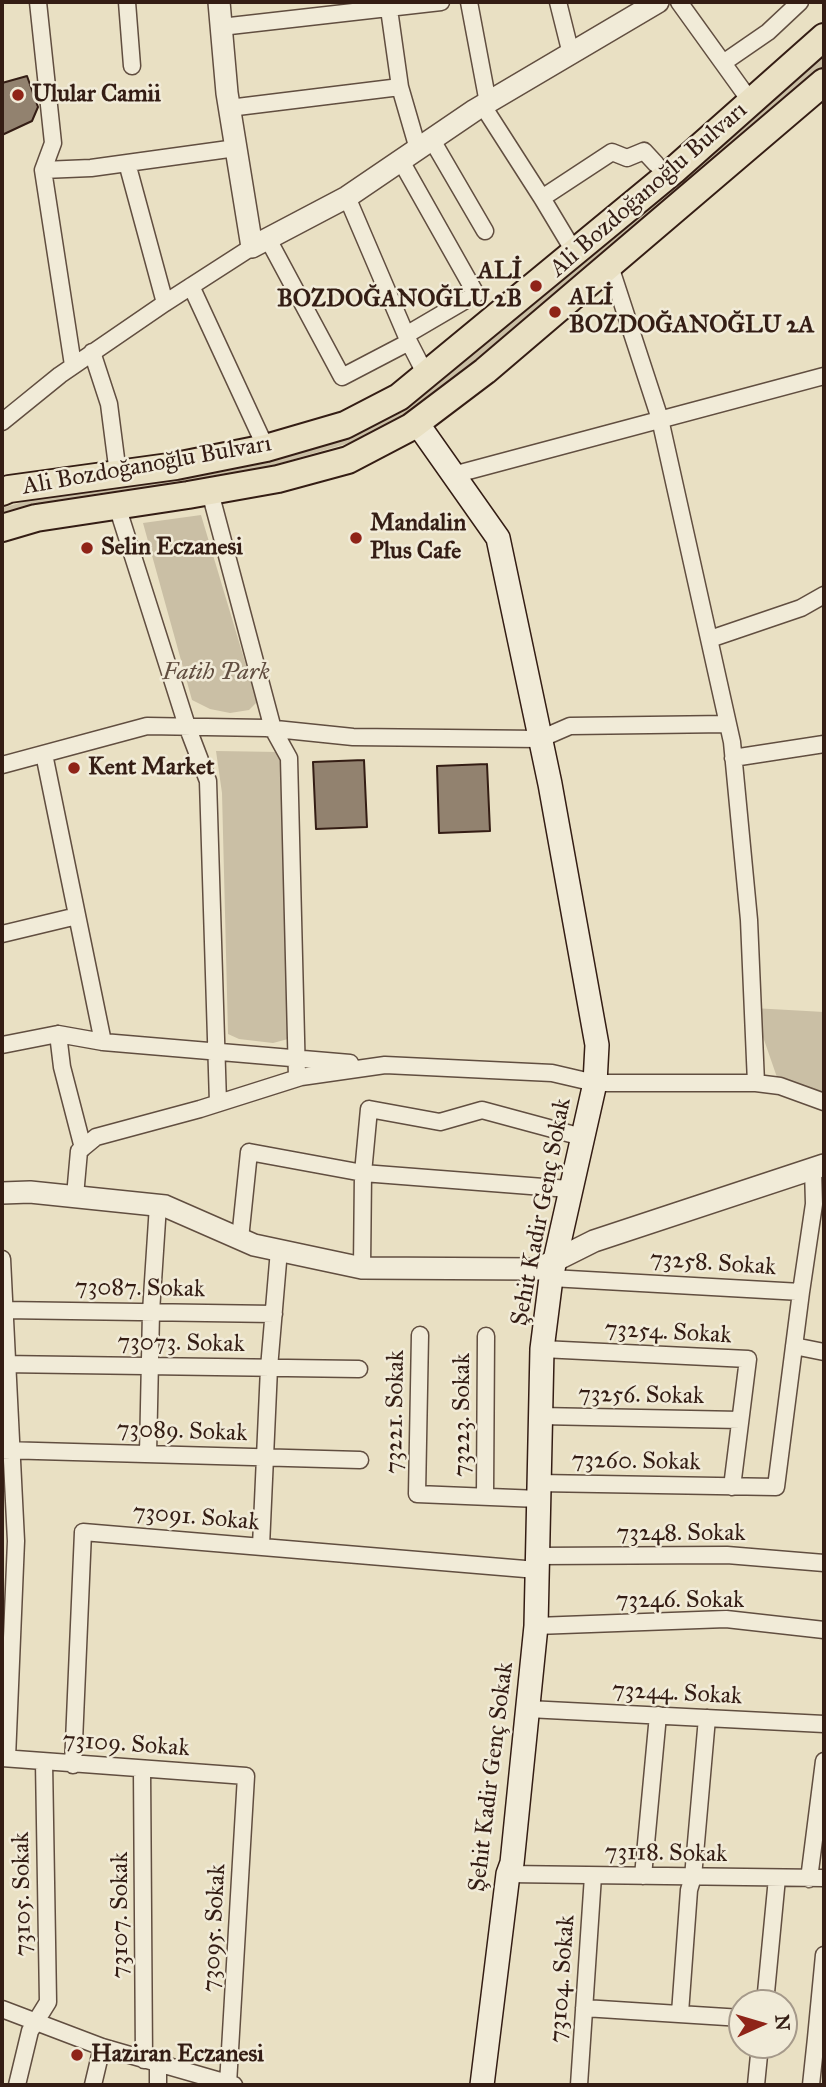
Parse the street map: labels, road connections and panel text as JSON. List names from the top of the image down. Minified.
{"streets":{"main road":["Ali Bozdoğanoğlu Bulvarı","Şehit Kadir Genç Sokak"],"street":["73258. Sokak","73087. Sokak","73254. Sokak","73073. Sokak","73256. Sokak","73221. Sokak","73223. Sokak","73089. Sokak","73260. Sokak","73091. Sokak","73248. Sokak","73246. Sokak","73244. Sokak","73109. Sokak","73118. Sokak","73105. Sokak","73107. Sokak","73095. Sokak","73104. Sokak"]},"crossings":[["Ali Bozdoğanoğlu Bulvarı","Şehit Kadir Genç Sokak"],["Şehit Kadir Genç Sokak","73258. Sokak"],["Şehit Kadir Genç Sokak","73254. Sokak"],["Şehit Kadir Genç Sokak","73256. Sokak"],["Şehit Kadir Genç Sokak","73221. Sokak"],["Şehit Kadir Genç Sokak","73260. Sokak"],["Şehit Kadir Genç Sokak","73091. Sokak"],["Şehit Kadir Genç Sokak","73248. Sokak"],["Şehit Kadir Genç Sokak","73246. Sokak"],["Şehit Kadir Genç Sokak","73244. Sokak"],["Şehit Kadir Genç Sokak","73118. Sokak"],["73258. Sokak","73254. Sokak"],["73258. Sokak","73260. Sokak"],["73254. Sokak","73256. Sokak"],["73254. Sokak","73260. Sokak"],["73221. Sokak","73223. Sokak"],["73221. Sokak","73260. Sokak"],["73091. Sokak","73248. Sokak"],["73091. Sokak","73109. Sokak"],["73109. Sokak","73105. Sokak"],["73109. Sokak","73107. Sokak"],["73109. Sokak","73095. Sokak"],["73118. Sokak","73104. Sokak"]],"parks":["Fatih Park"],"places":["Ulular Camii","ALİ BOZDOĞANOĞLU 2B","ALİ BOZDOĞANOĞLU 2A","Mandalin Plus Cafe","Selin Eczanesi","Kent Market","Haziran Eczanesi"],"north":"right"}
